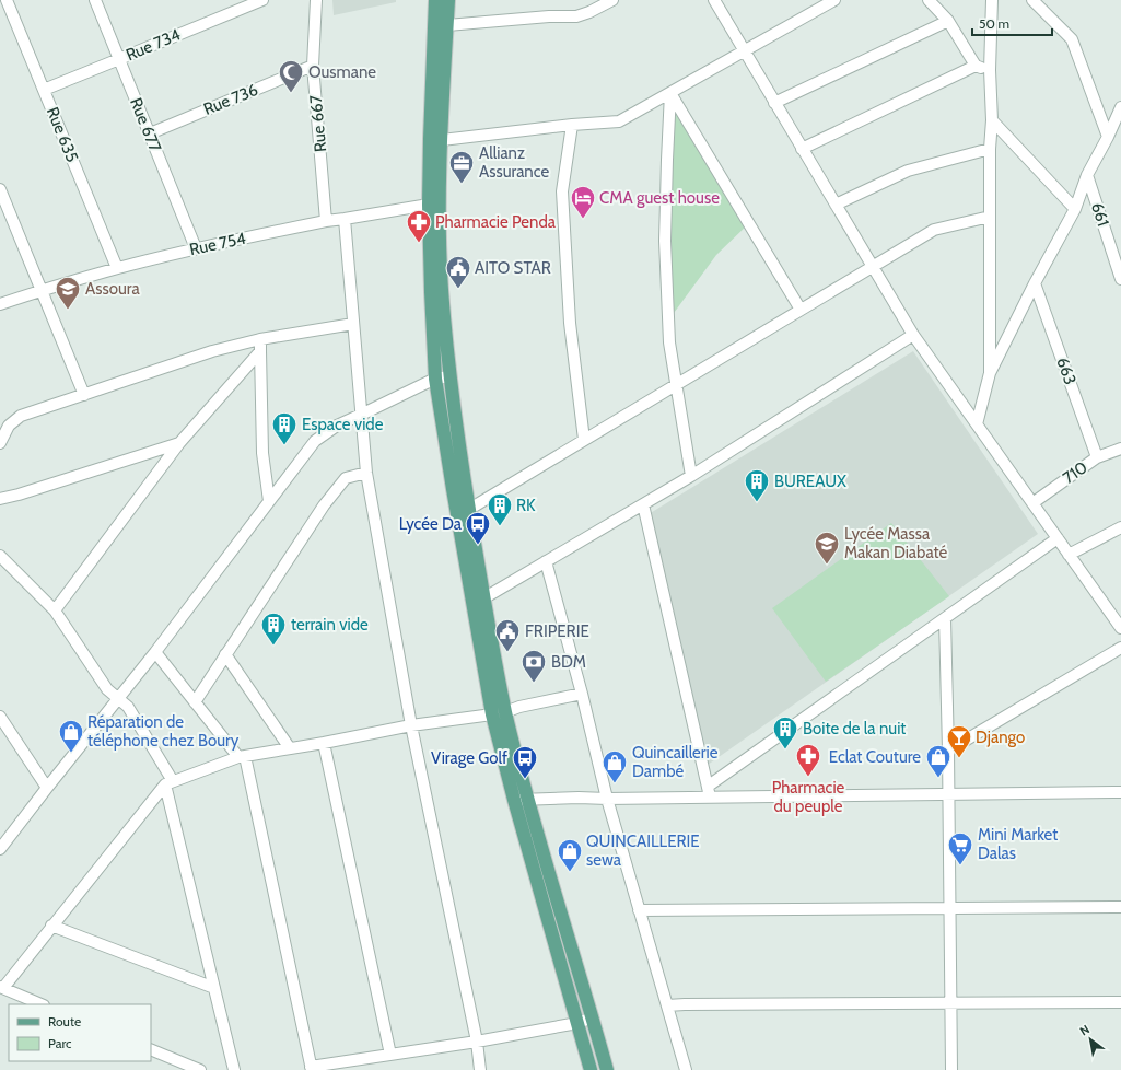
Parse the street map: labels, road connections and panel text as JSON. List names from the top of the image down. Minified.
{"streets":{"street":["Rue 734","Rue 736","Rue 667","Rue 677","Rue 635","661","Rue 754","663","710"]},"crossings":[["Rue 734","Rue 677"],["Rue 734","Rue 635"],["Rue 736","Rue 667"],["Rue 736","Rue 677"],["Rue 667","Rue 754"],["Rue 677","Rue 754"],["Rue 635","Rue 754"],["663","710"]],"places":{"mosque":["Ousmane"],"office":["Allianz Assurance"],"hotel":["CMA guest house"],"pharmacy":["Pharmacie Penda","Pharmacie du peuple"],"public building":["AITO STAR","FRIPERIE"],"school or university":["Assoura","Lycée Massa Makan Diabaté"],"building":["Espace vide","BUREAUX","RK","terrain vide","Boite de la nuit"],"bus stop":["Lycée Da","Virage Golf"],"bank":["BDM"],"shop":["Réparation de téléphone chez Boury","Eclat Couture","Quincaillerie Dambé","QUINCAILLERIE sewa"],"bar":["Django"],"supermarket":["Mini Market Dalas"]},"legend":["Route","Parc"],"scale_bar":"50 m","north":"top left"}
